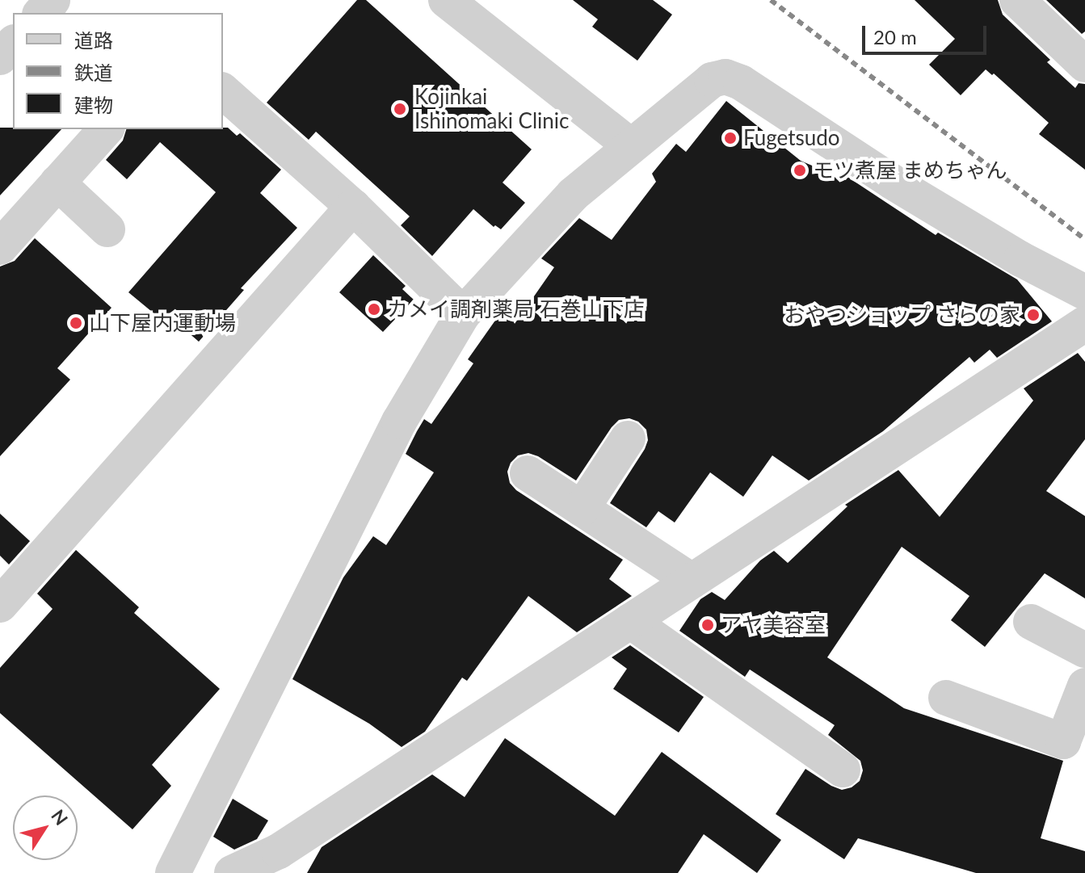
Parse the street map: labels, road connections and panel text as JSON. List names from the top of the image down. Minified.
{"places":["Kojinkai Ishinomaki Clinic","Fugetsudo","モツ煮屋 まめちゃん","カメイ調剤薬局 石巻山下店","おやつショップ さらの家","山下屋内運動場","アヤ美容室"],"legend":["道路","鉄道","建物"],"scale_bar":"20 m","north":"top right"}
